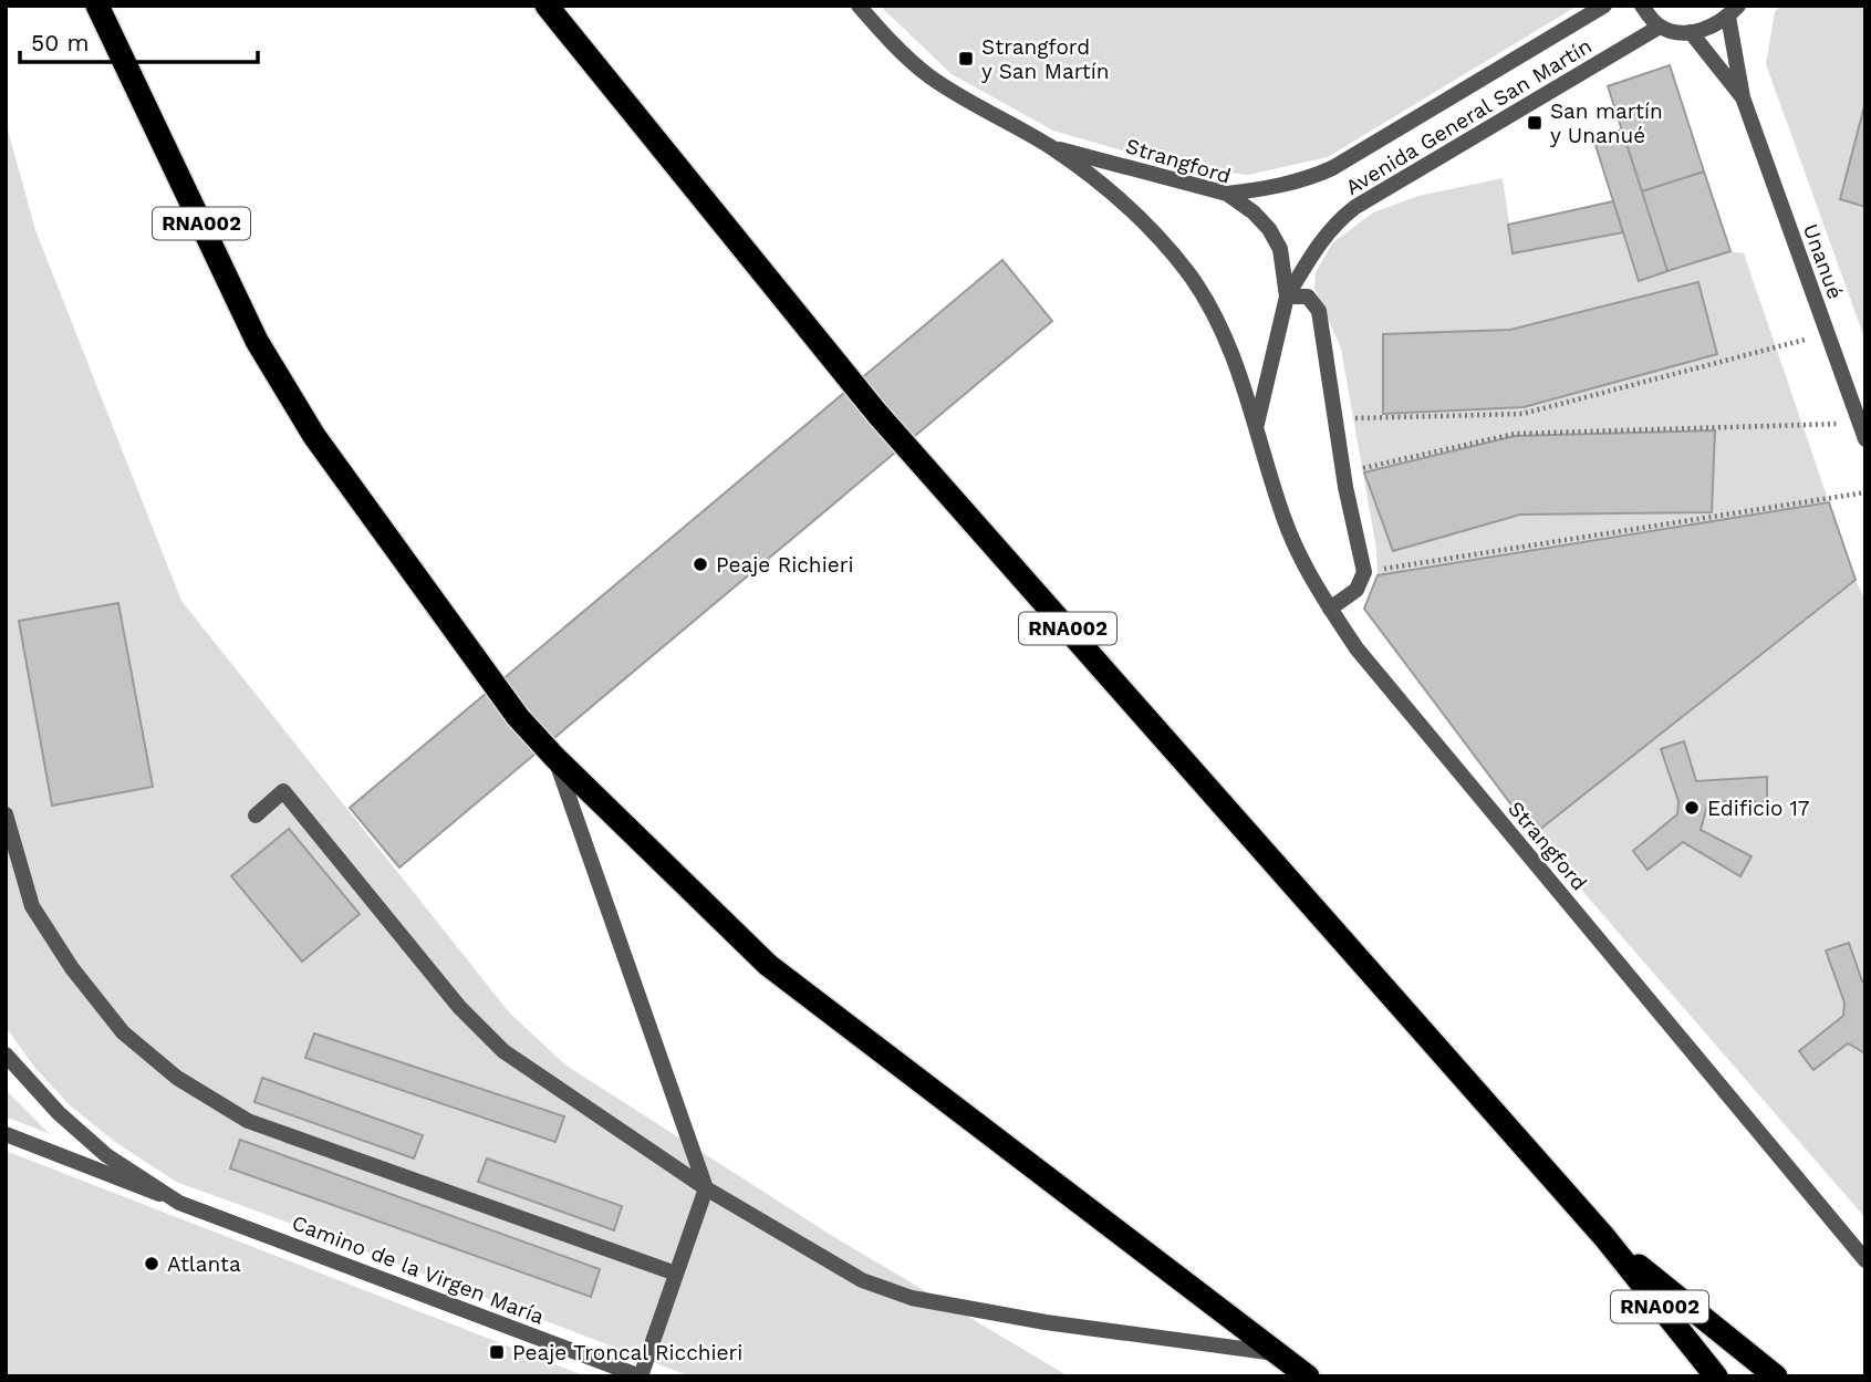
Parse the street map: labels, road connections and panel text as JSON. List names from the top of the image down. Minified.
{"streets":{"highway":["RNA002"],"street":["Avenida General San Martín","Strangford","Unanué","Camino de la Virgen María"]},"crossings":[["Avenida General San Martín","Strangford"]],"places":{"transit":["Strangford y San Martín","San martín y Unanué","Peaje Troncal Ricchieri"],"other":["Peaje Richieri","Edificio 17","Atlanta"]},"scale_bar":"50 m"}
